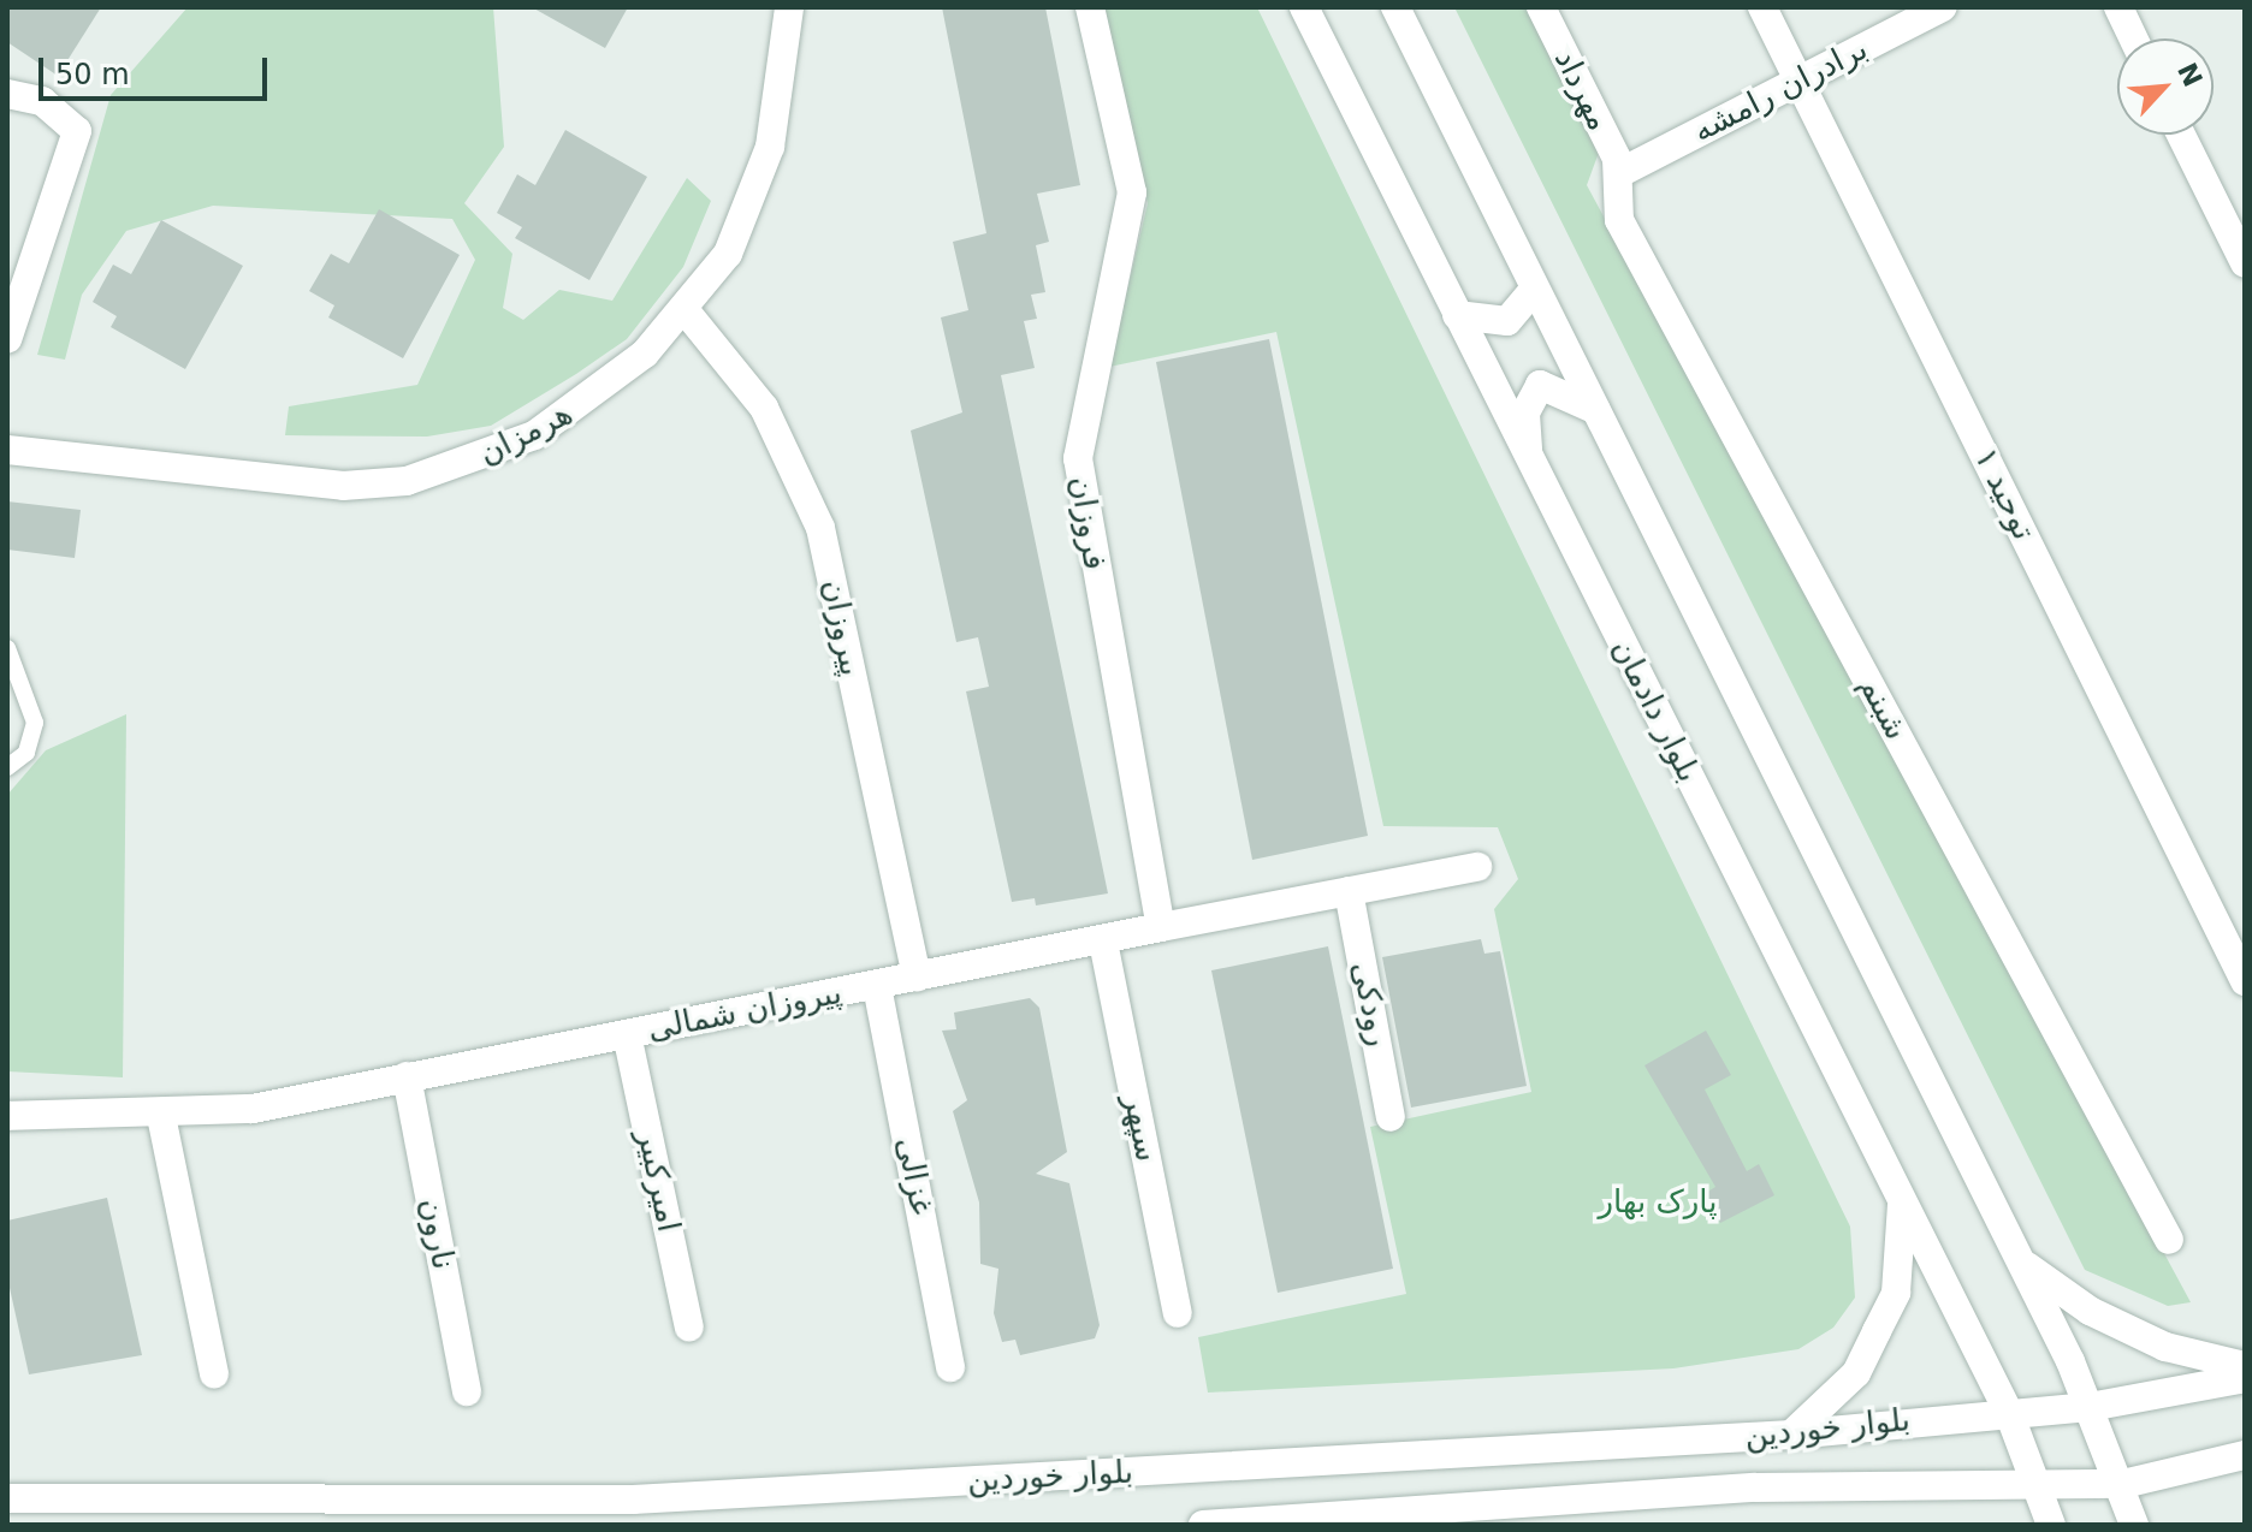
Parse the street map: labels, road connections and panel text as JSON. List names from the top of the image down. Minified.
{"streets":{"street":["مهرداد","برادران رامشه","هرمزان","توحید ۱","فروزان","پیروزان","شبنم","بلوار دادمان","رودکی","پیروزان شمالی","سپهر","غزالی","امیرکبیر","نارون","بلوار خوردین"]},"crossings":[["مهرداد","برادران رامشه"],["مهرداد","شبنم"],["برادران رامشه","توحید ۱"],["برادران رامشه","شبنم"],["هرمزان","پیروزان"],["فروزان","پیروزان شمالی"],["پیروزان","پیروزان شمالی"],["بلوار دادمان","بلوار خوردین"],["رودکی","پیروزان شمالی"],["پیروزان شمالی","سپهر"],["پیروزان شمالی","غزالی"],["پیروزان شمالی","امیرکبیر"],["پیروزان شمالی","نارون"]],"parks":["پارک بهار"],"scale_bar":"50 m","north":"top right"}
